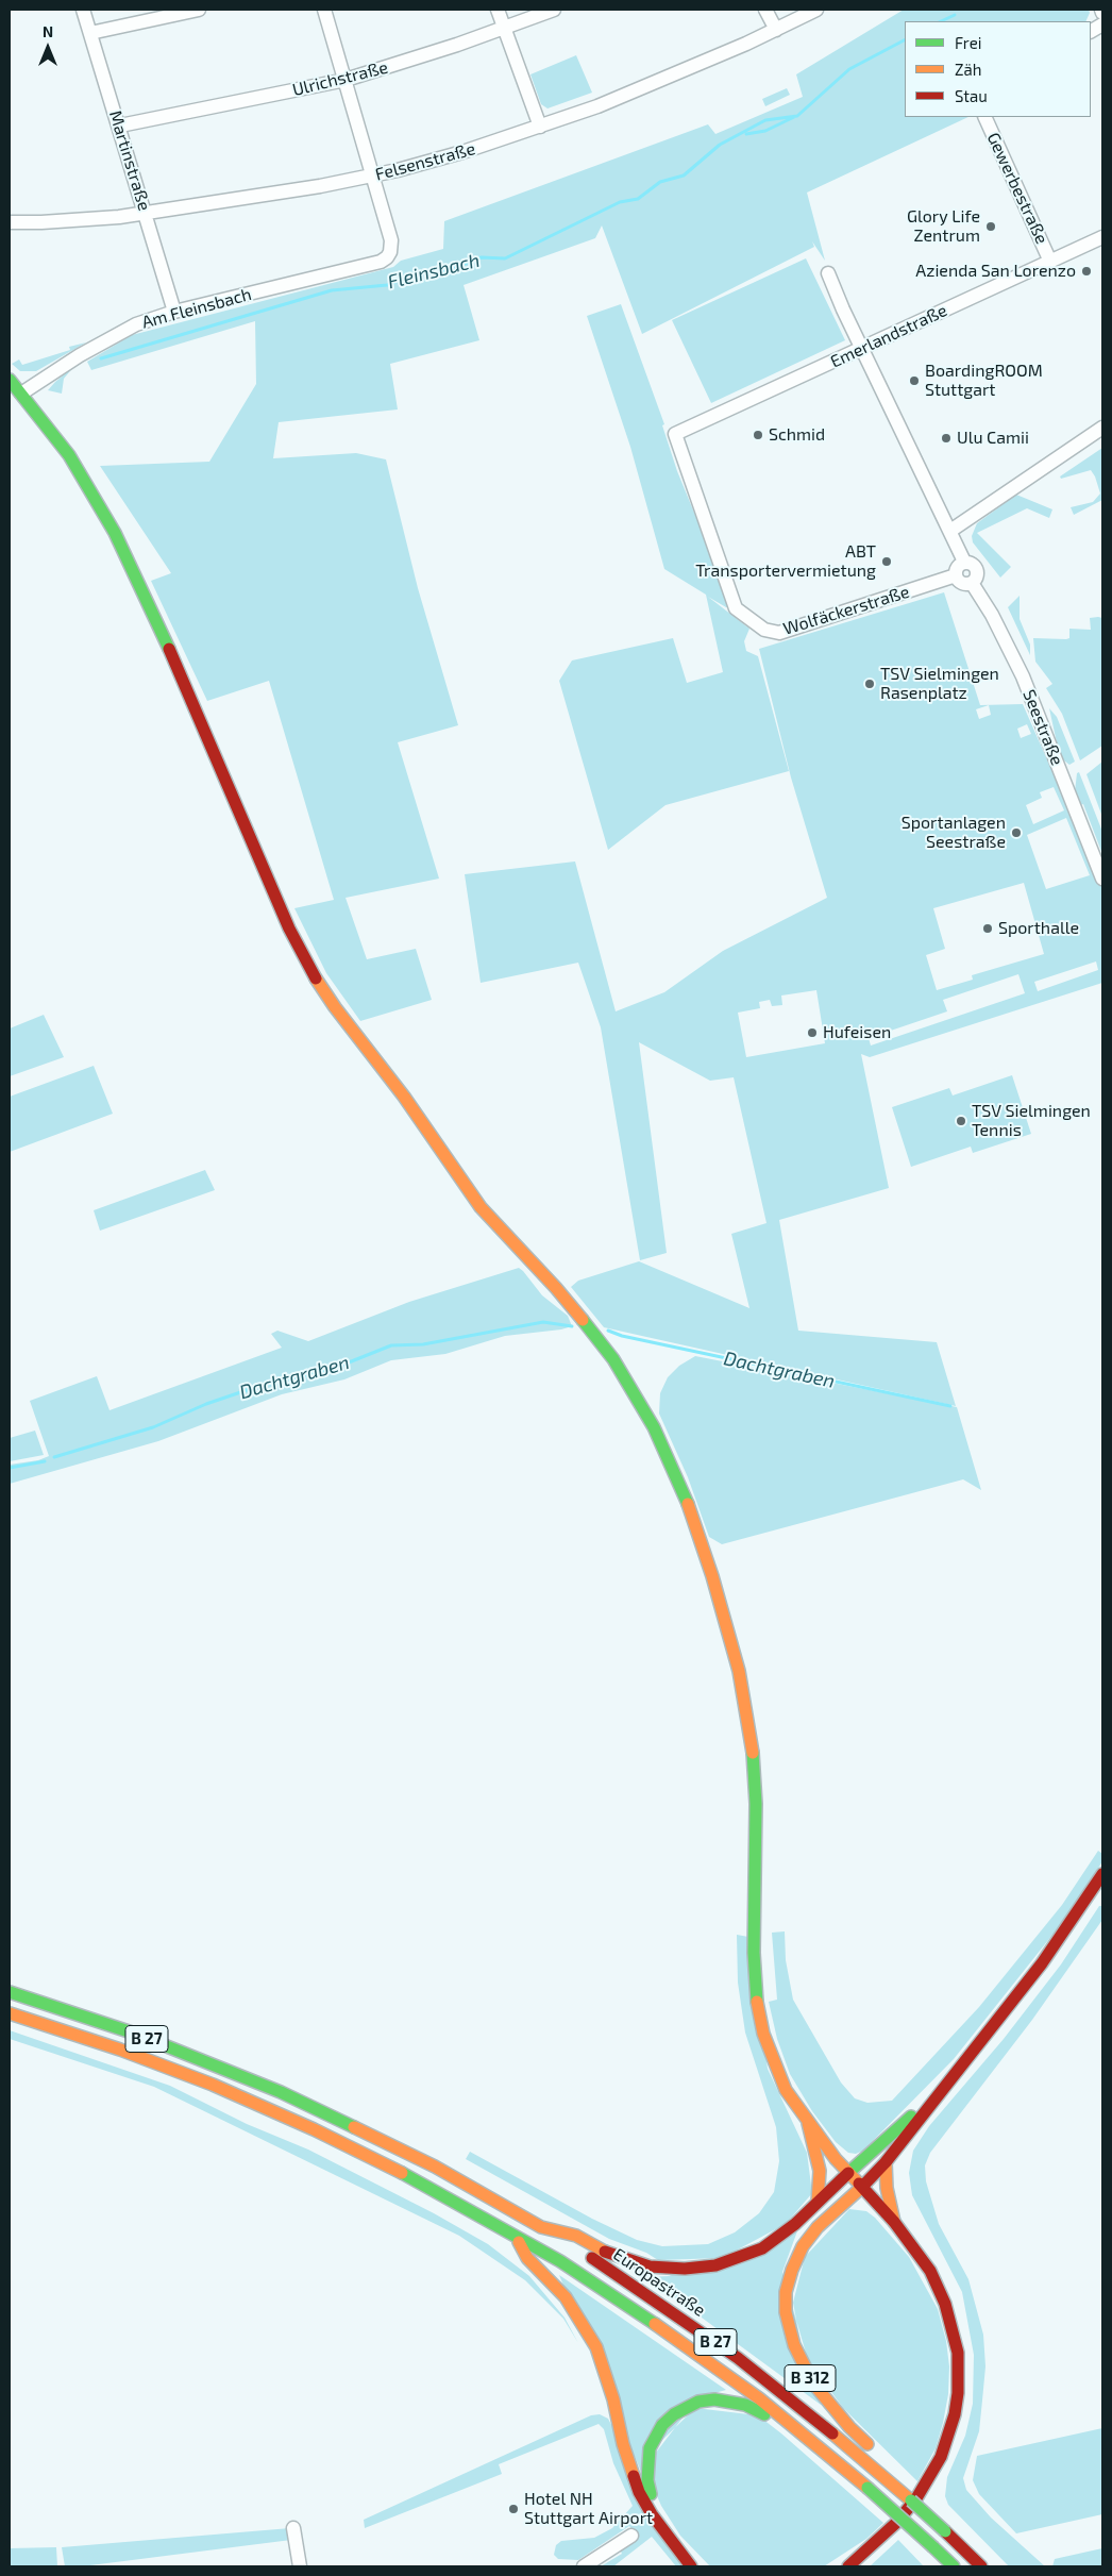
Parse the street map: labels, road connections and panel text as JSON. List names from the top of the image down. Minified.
{"streets":{"main road":["B 27","Europastraße","B 312"],"street":["Ulrichstraße","Martinstraße","Felsenstraße","Gewerbestraße","Am Fleinsbach","Emerlandstraße","Wolfäckerstraße","Seestraße"]},"crossings":[["Ulrichstraße","Martinstraße"],["Martinstraße","Felsenstraße"],["Martinstraße","Am Fleinsbach"],["Felsenstraße","Am Fleinsbach"],["Gewerbestraße","Emerlandstraße"],["Emerlandstraße","Wolfäckerstraße"],["Emerlandstraße","Seestraße"],["Wolfäckerstraße","Seestraße"],["B 27","Europastraße"],["B 27","B 312"],["Europastraße","B 312"]],"water":["Fleinsbach","Dachtgraben"],"places":["Glory Life Zentrum","Azienda San Lorenzo","BoardingROOM Stuttgart","Schmid","Ulu Camii","ABT Transportervermietung","TSV Sielmingen Rasenplatz","Sportanlagen Seestraße","Sporthalle","Hufeisen","TSV Sielmingen Tennis","Hotel NH Stuttgart Airport"],"legend":["Frei","Zäh","Stau"],"north":"top"}
